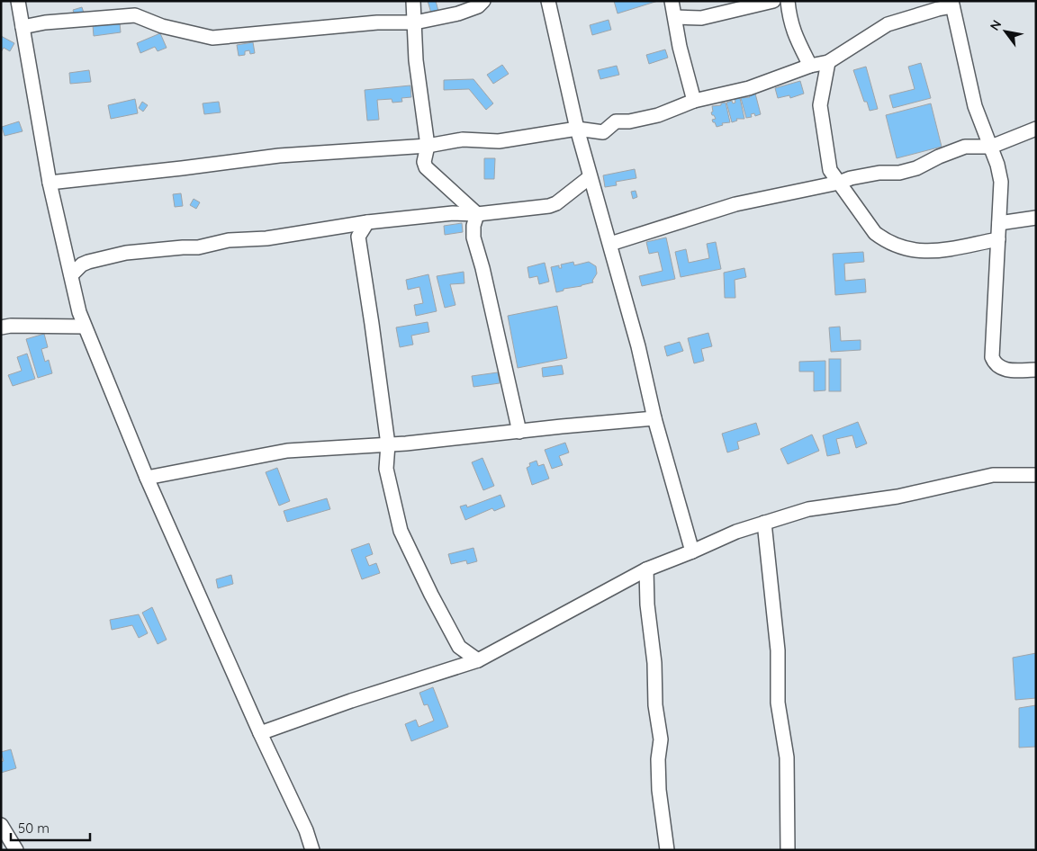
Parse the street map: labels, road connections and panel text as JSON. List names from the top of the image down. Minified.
{"scale_bar":"50 m","north":"top left"}
